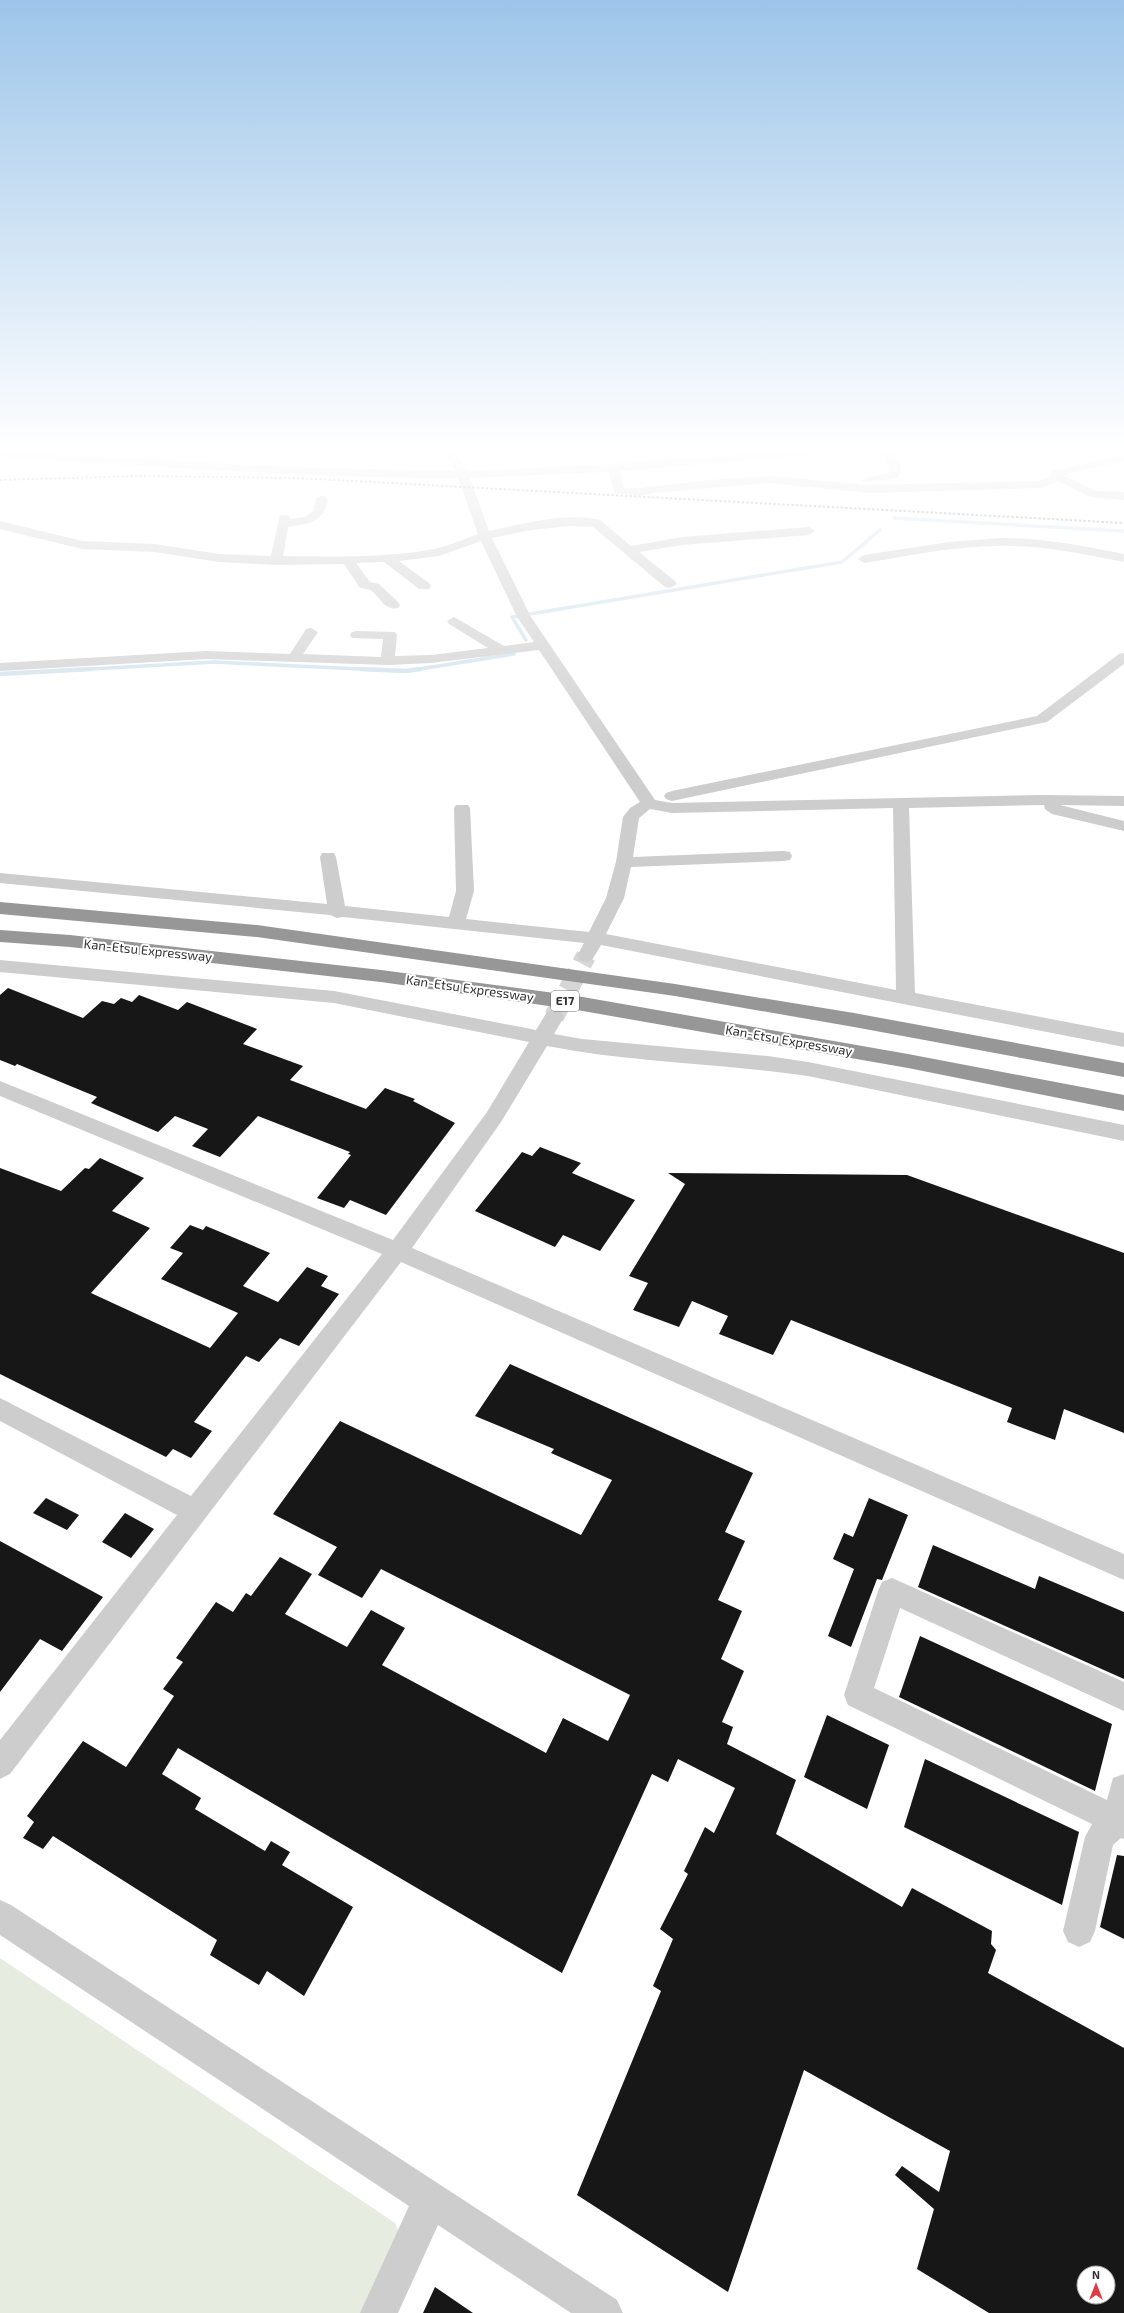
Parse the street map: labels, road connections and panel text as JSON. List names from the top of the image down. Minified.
{"streets":{"highway":["Kan-Etsu Expressway","E17"]},"north":"top"}
